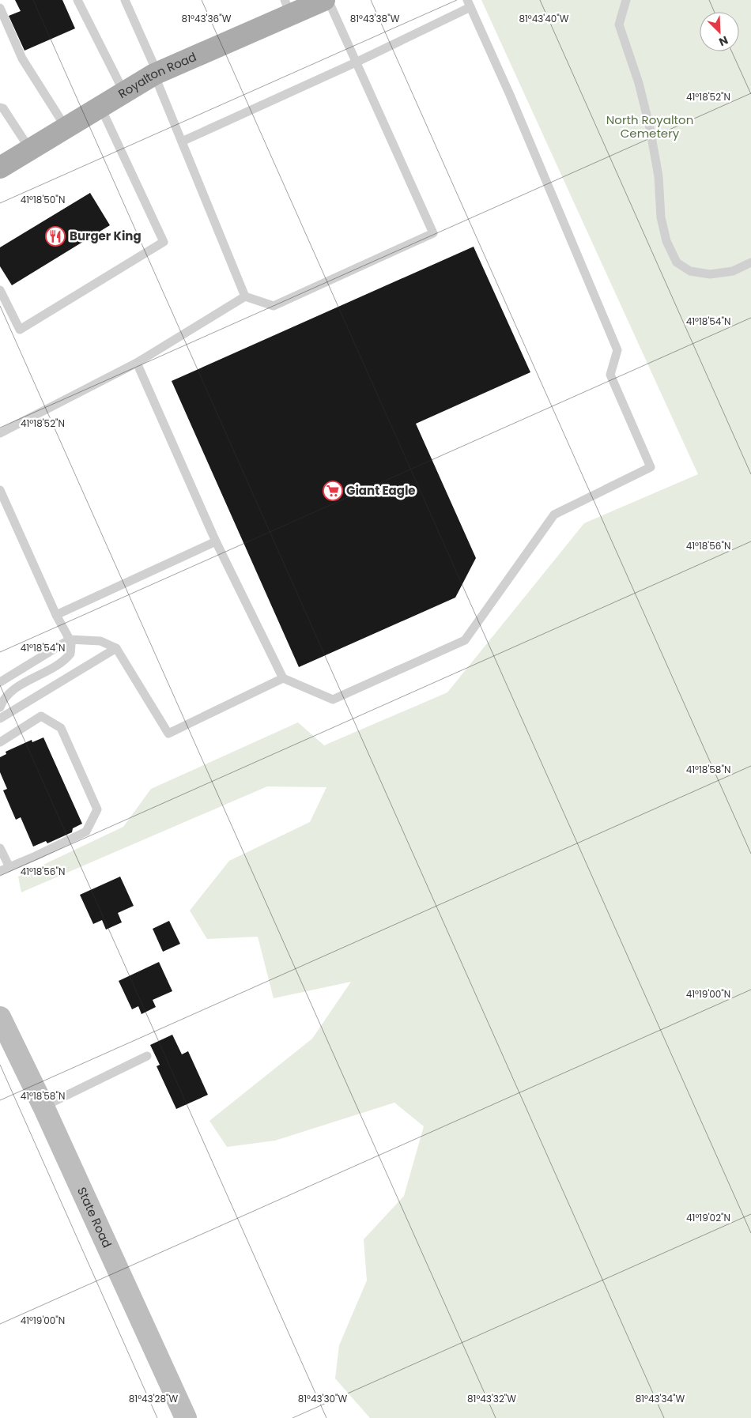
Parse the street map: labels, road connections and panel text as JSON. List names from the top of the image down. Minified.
{"streets":{"main road":["Royalton Road","State Road"]},"parks":["North Royalton Cemetery"],"places":{"restaurant":["Burger King"],"supermarket":["Giant Eagle"]},"north":"bottom right","coordinates":["81°43'36\"W","81°43'38\"W","81°43'40\"W","41°18'52\"N","41°18'50\"N","41°18'54\"N","41°18'56\"N","41°18'58\"N","41°19'00\"N","41°19'02\"N","81°43'28\"W","81°43'30\"W","81°43'32\"W","81°43'34\"W"]}
